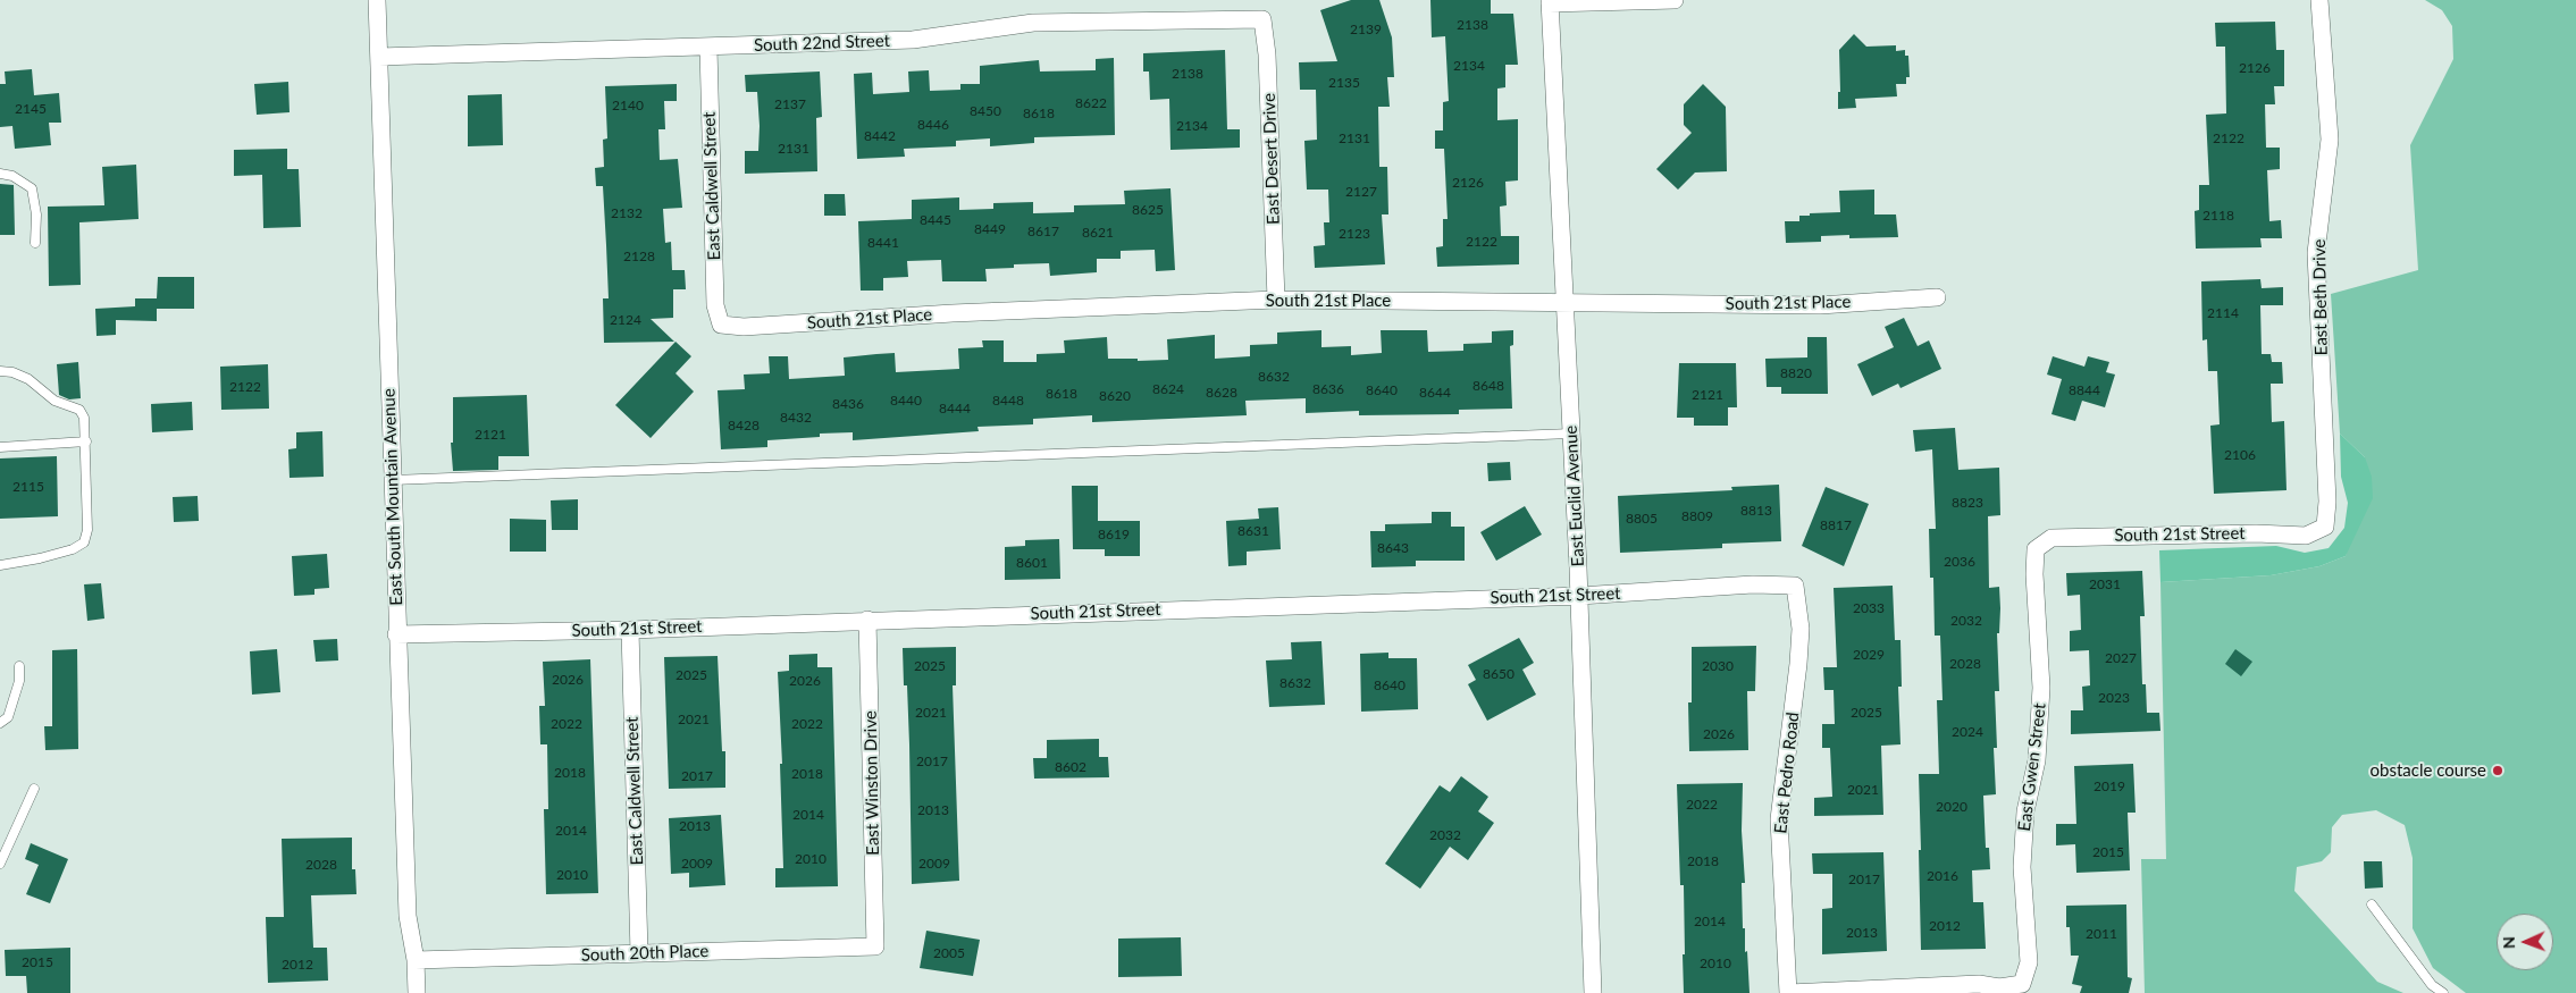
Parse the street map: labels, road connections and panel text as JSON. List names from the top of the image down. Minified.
{"streets":{"street":["South 22nd Street","East Desert Drive","East Caldwell Street","East Beth Drive","South 21st Place","East Euclid Avenue","East South Mountain Avenue","South 21st Street","East Gwen Street","East Pedro Road","East Winston Drive","South 20th Place"]},"crossings":[["South 22nd Street","East Desert Drive"],["South 22nd Street","East Caldwell Street"],["South 22nd Street","East South Mountain Avenue"],["East Desert Drive","South 21st Place"],["East Caldwell Street","South 21st Place"],["East Caldwell Street","South 21st Street"],["East Caldwell Street","South 20th Place"],["East Beth Drive","South 21st Street"],["South 21st Place","East Euclid Avenue"],["East Euclid Avenue","South 21st Street"],["East South Mountain Avenue","South 21st Street"],["East South Mountain Avenue","South 20th Place"],["South 21st Street","East Gwen Street"],["South 21st Street","East Pedro Road"],["South 21st Street","East Winston Drive"],["East Gwen Street","East Pedro Road"],["East Winston Drive","South 20th Place"]],"places":["obstacle course"],"house_numbers":["2138","2139","2134","2126","2138","2135","8622","2137","2140","2145","8450","8618","8446","2134","8442","2131","2122","2131","2126","2127","8625","2132","2118","8445","8449","8617","8621","2123","2122","8441","2128","2114","2124","8820","8632","8648","2122","8624","8636","8640","8844","8628","8644","8618","2121","8620","8440","8448","8436","8444","8432","8428","2121","2106","2115","8823","8813","8809","8805","8817","8631","8619","8643","2036","8601","2031","2033","2032","2029","2027","2028","2025","2030","8650","2025","2026","2026","8632","8640","2023","2021","2025","2021","2022","2022","2024","2026","2017","8602","2018","2018","2017","2019","2021","2022","2020","2013","2014","2013","2014","2032","2015","2010","2018","2009","2009","2028","2010","2016","2017","2014","2012","2013","2011","2005","2015","2010","2012"],"north":"left"}
